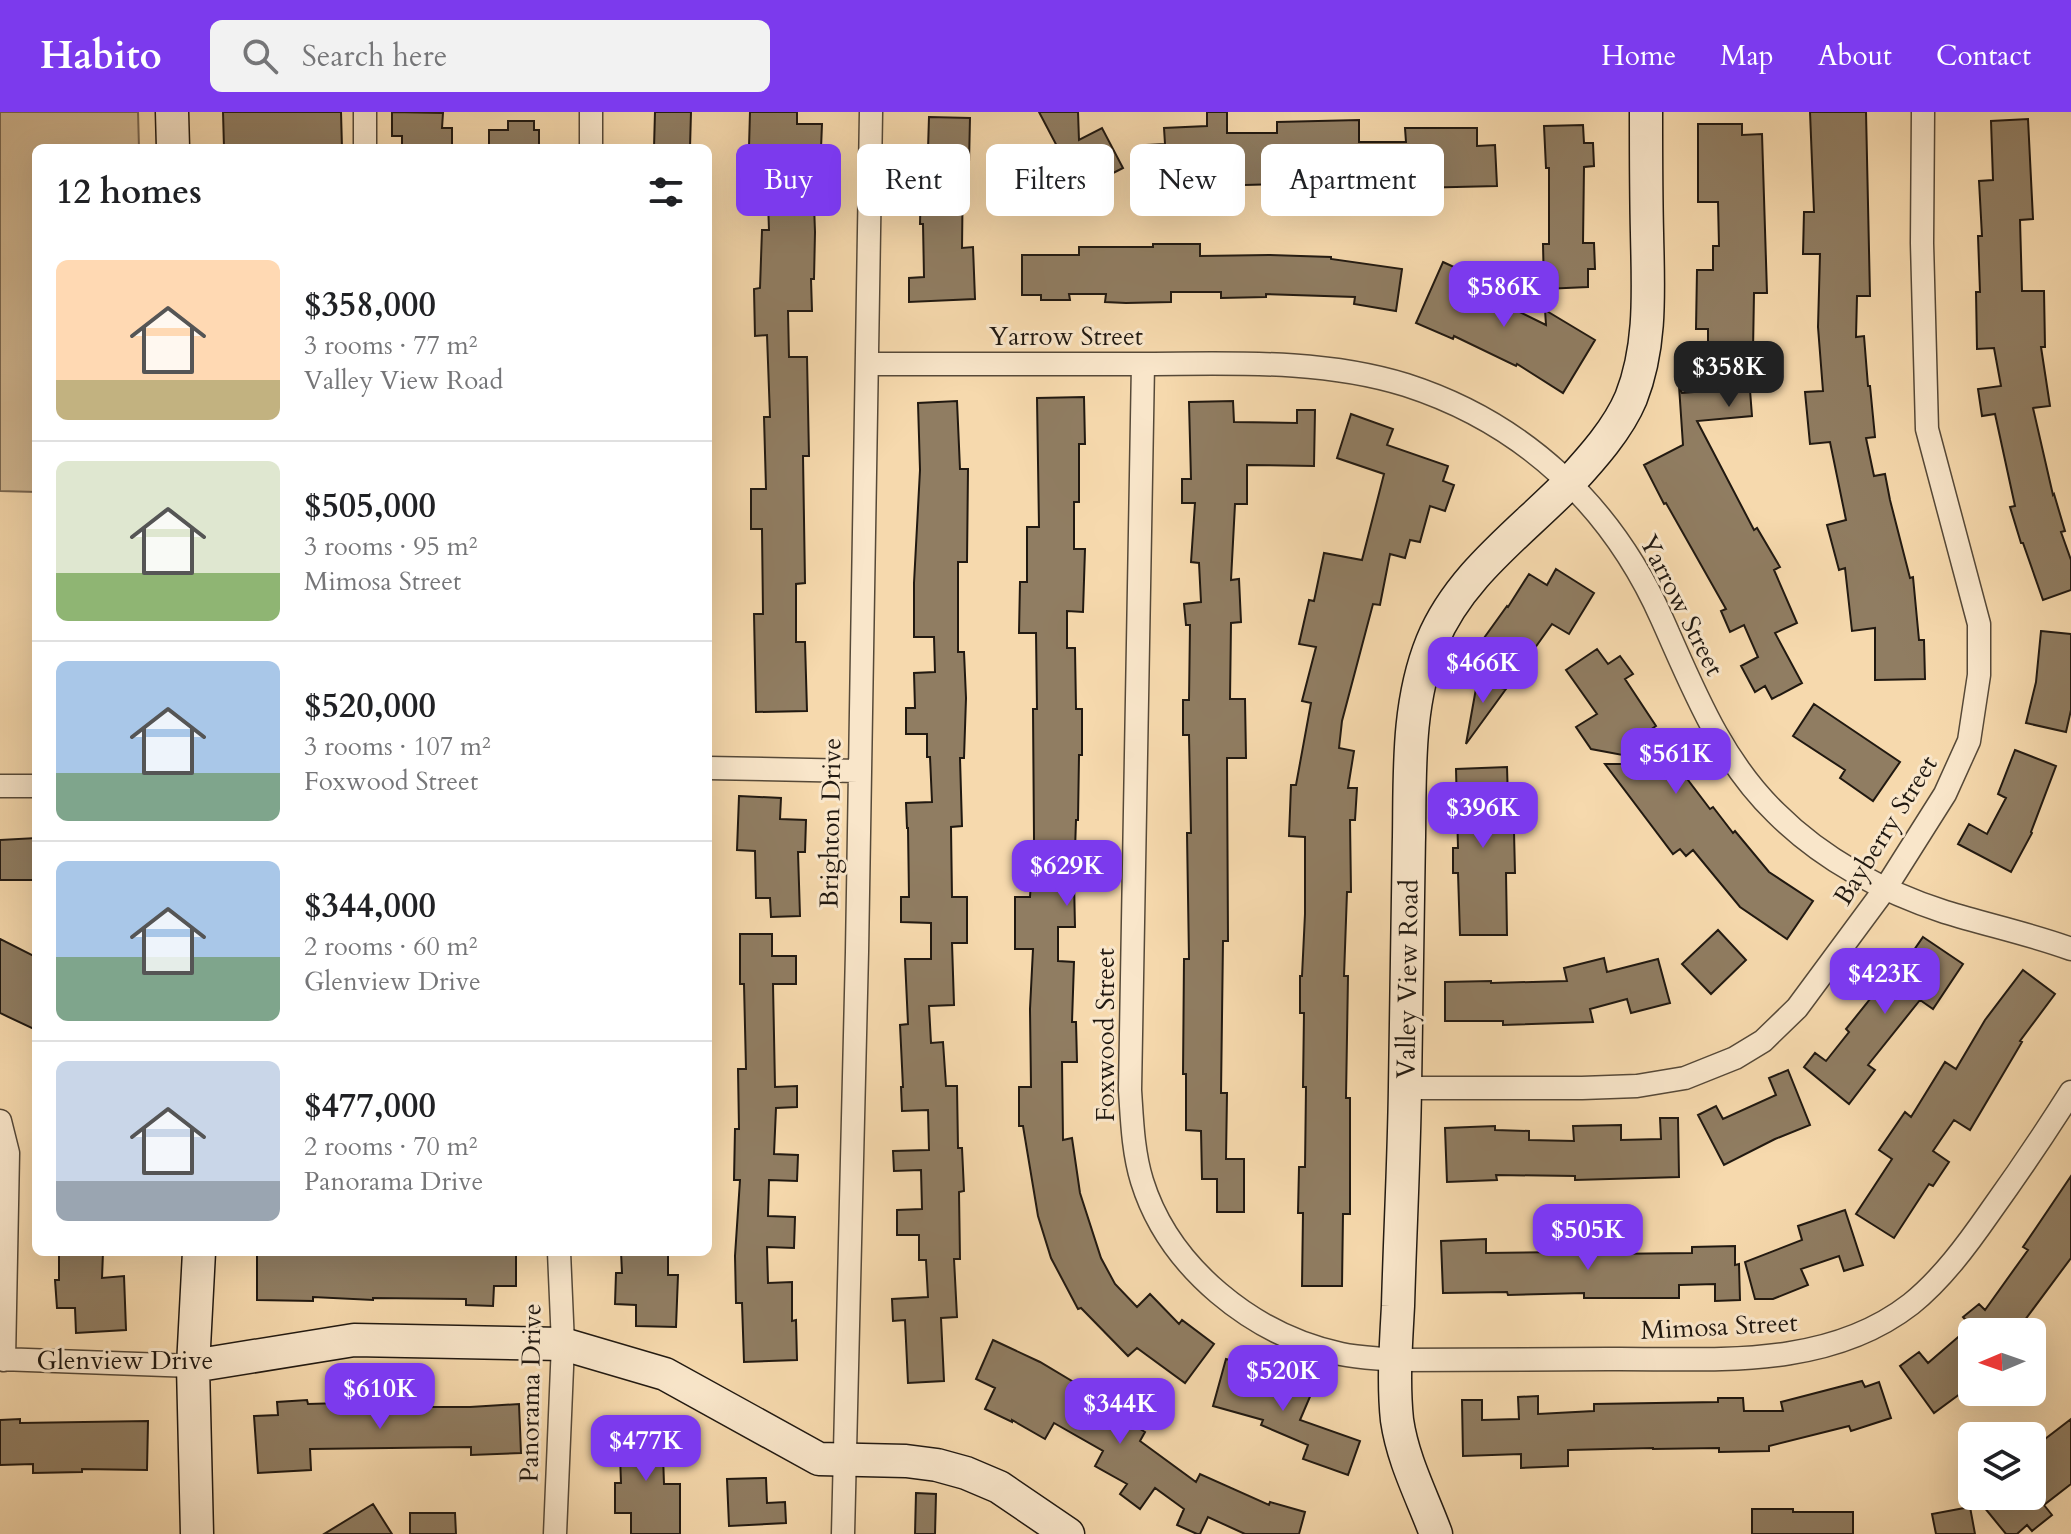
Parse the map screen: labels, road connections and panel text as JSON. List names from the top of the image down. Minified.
{"streets":{"street":["Yarrow Street","Brighton Drive","Bayberry Street","Valley View Road","Foxwood Street","Mimosa Street","Glenview Drive","Panorama Drive"]},"crossings":[["Yarrow Street","Brighton Drive"],["Yarrow Street","Bayberry Street"],["Yarrow Street","Valley View Road"],["Yarrow Street","Foxwood Street"],["Brighton Drive","Glenview Drive"],["Bayberry Street","Valley View Road"],["Valley View Road","Foxwood Street"],["Valley View Road","Mimosa Street"],["Foxwood Street","Mimosa Street"],["Glenview Drive","Panorama Drive"]],"north":"left","page":{"header":"Habito","search":"Search here","nav":["Home","Map","About","Contact"],"chip":["Buy","Rent","Filters","New","Apartment"],"heading":"12 homes","list":[{"name":"$358,000","note":"3 rooms · 77 m² · Valley View Road"},{"name":"$505,000","note":"3 rooms · 95 m² · Mimosa Street"},{"name":"$520,000","note":"3 rooms · 107 m² · Foxwood Street"},{"name":"$344,000","note":"2 rooms · 60 m² · Glenview Drive"},{"name":"$477,000","note":"2 rooms · 70 m² · Panorama Drive"}],"price":["$586K","$358K","$466K","$561K","$396K","$629K","$423K","$505K","$520K","$610K","$344K","$477K"]}}
